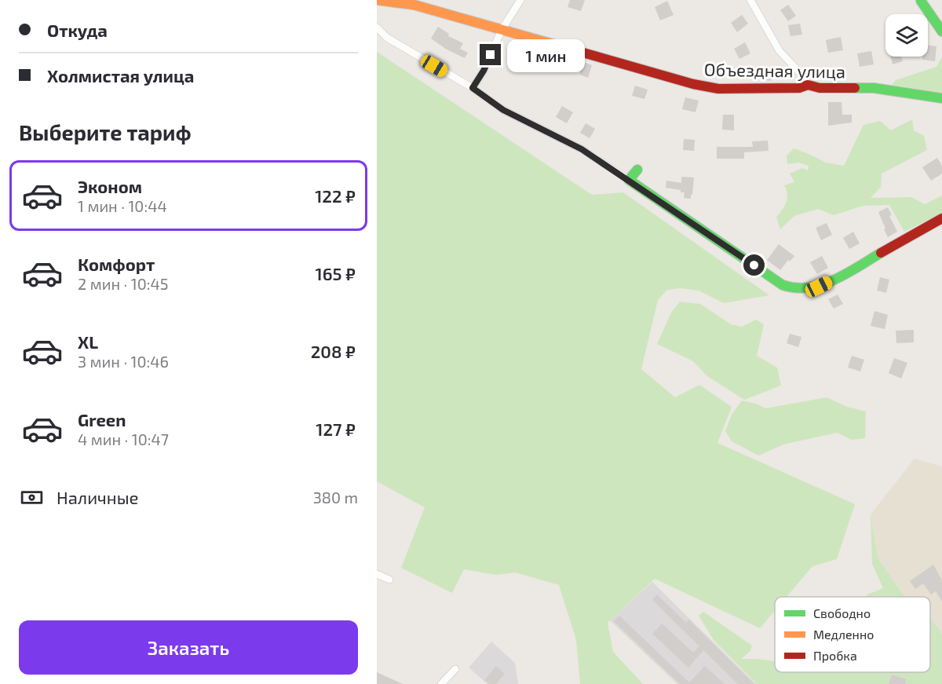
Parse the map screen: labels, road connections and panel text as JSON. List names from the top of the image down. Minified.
{"streets":{"street":["Объездная улица"]},"legend":["Свободно","Медленно","Пробка"],"page":{"banner":["Откуда","Холмистая улица"],"bubble":"1 мин","heading":"Выберите тариф","list":[{"name":"Эконом","note":"1 мин · 10:44","value":"122 ₽"},{"name":"Комфорт","note":"2 мин · 10:45","value":"165 ₽"},{"name":"XL","note":"3 мин · 10:46","value":"208 ₽"},{"name":"Green","note":"4 мин · 10:47","value":"127 ₽"}],"pay":["Наличные","380 m"],"buttons":"Заказать"}}
